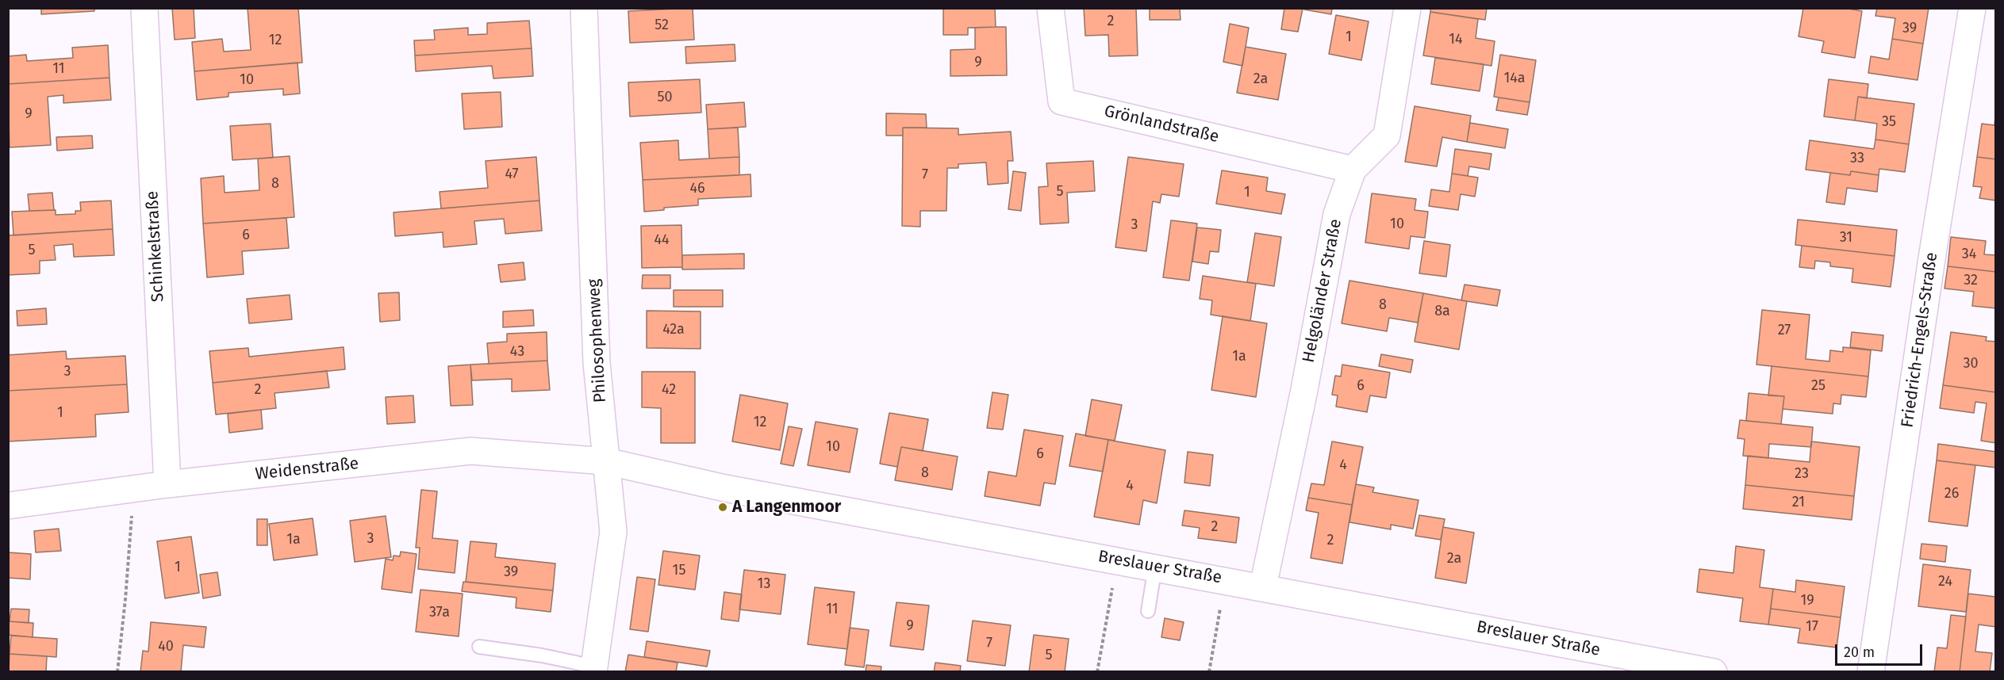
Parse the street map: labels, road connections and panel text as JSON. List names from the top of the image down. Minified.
{"streets":{"street":["Grönlandstraße","Schinkelstraße","Helgoländer Straße","Friedrich-Engels-Straße","Philosophenweg","Weidenstraße","Breslauer Straße"]},"crossings":[["Grönlandstraße","Helgoländer Straße"],["Schinkelstraße","Weidenstraße"],["Helgoländer Straße","Breslauer Straße"],["Philosophenweg","Weidenstraße"],["Philosophenweg","Breslauer Straße"],["Weidenstraße","Breslauer Straße"]],"places":["A Langenmoor"],"house_numbers":["2","52","39","1","14","12","9","11","14a","2a","10","50","9","35","33","47","7","8","46","5","1","10","3","6","31","44","5","34","32","8","8a","42a","27","43","1a","30","3","6","25","2","42","1","12","10","6","4","8","23","4","26","21","2","3","1a","2","2a","1","15","39","24","13","19","11","37a","9","17","7","40","5"],"scale_bar":"20 m"}
